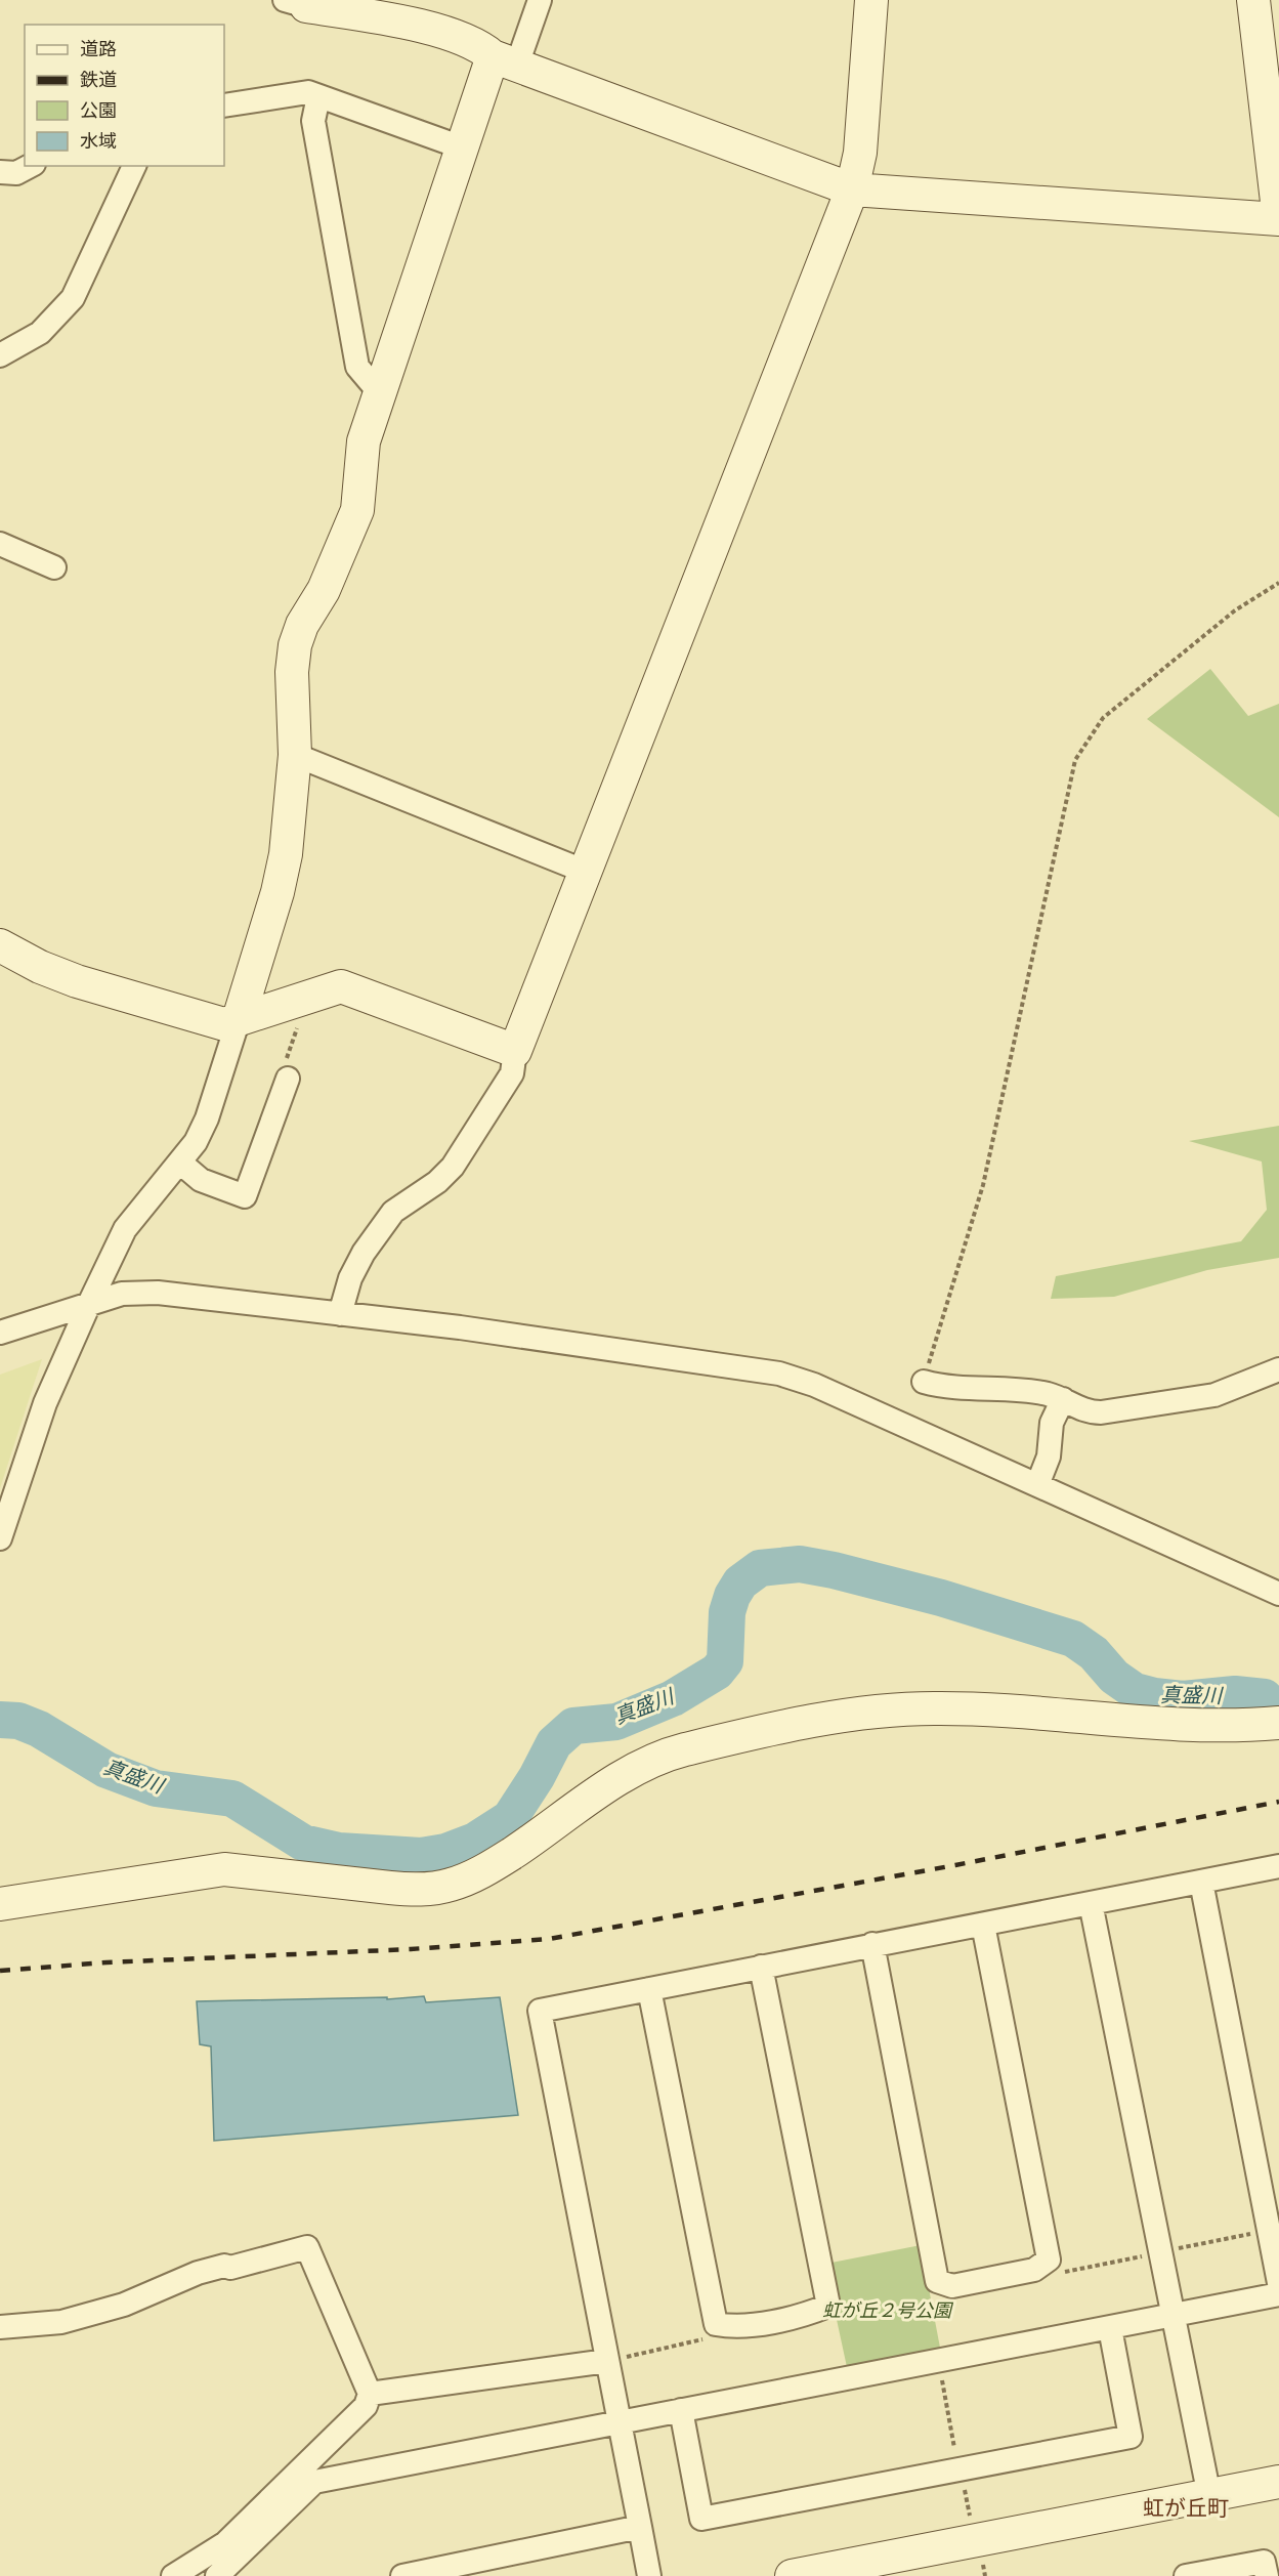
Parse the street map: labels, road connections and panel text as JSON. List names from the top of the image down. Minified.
{"districts":["虹が丘町"],"water":["真盛川"],"parks":["虹が丘２号公園"],"legend":["道路","鉄道","公園","水域"]}
